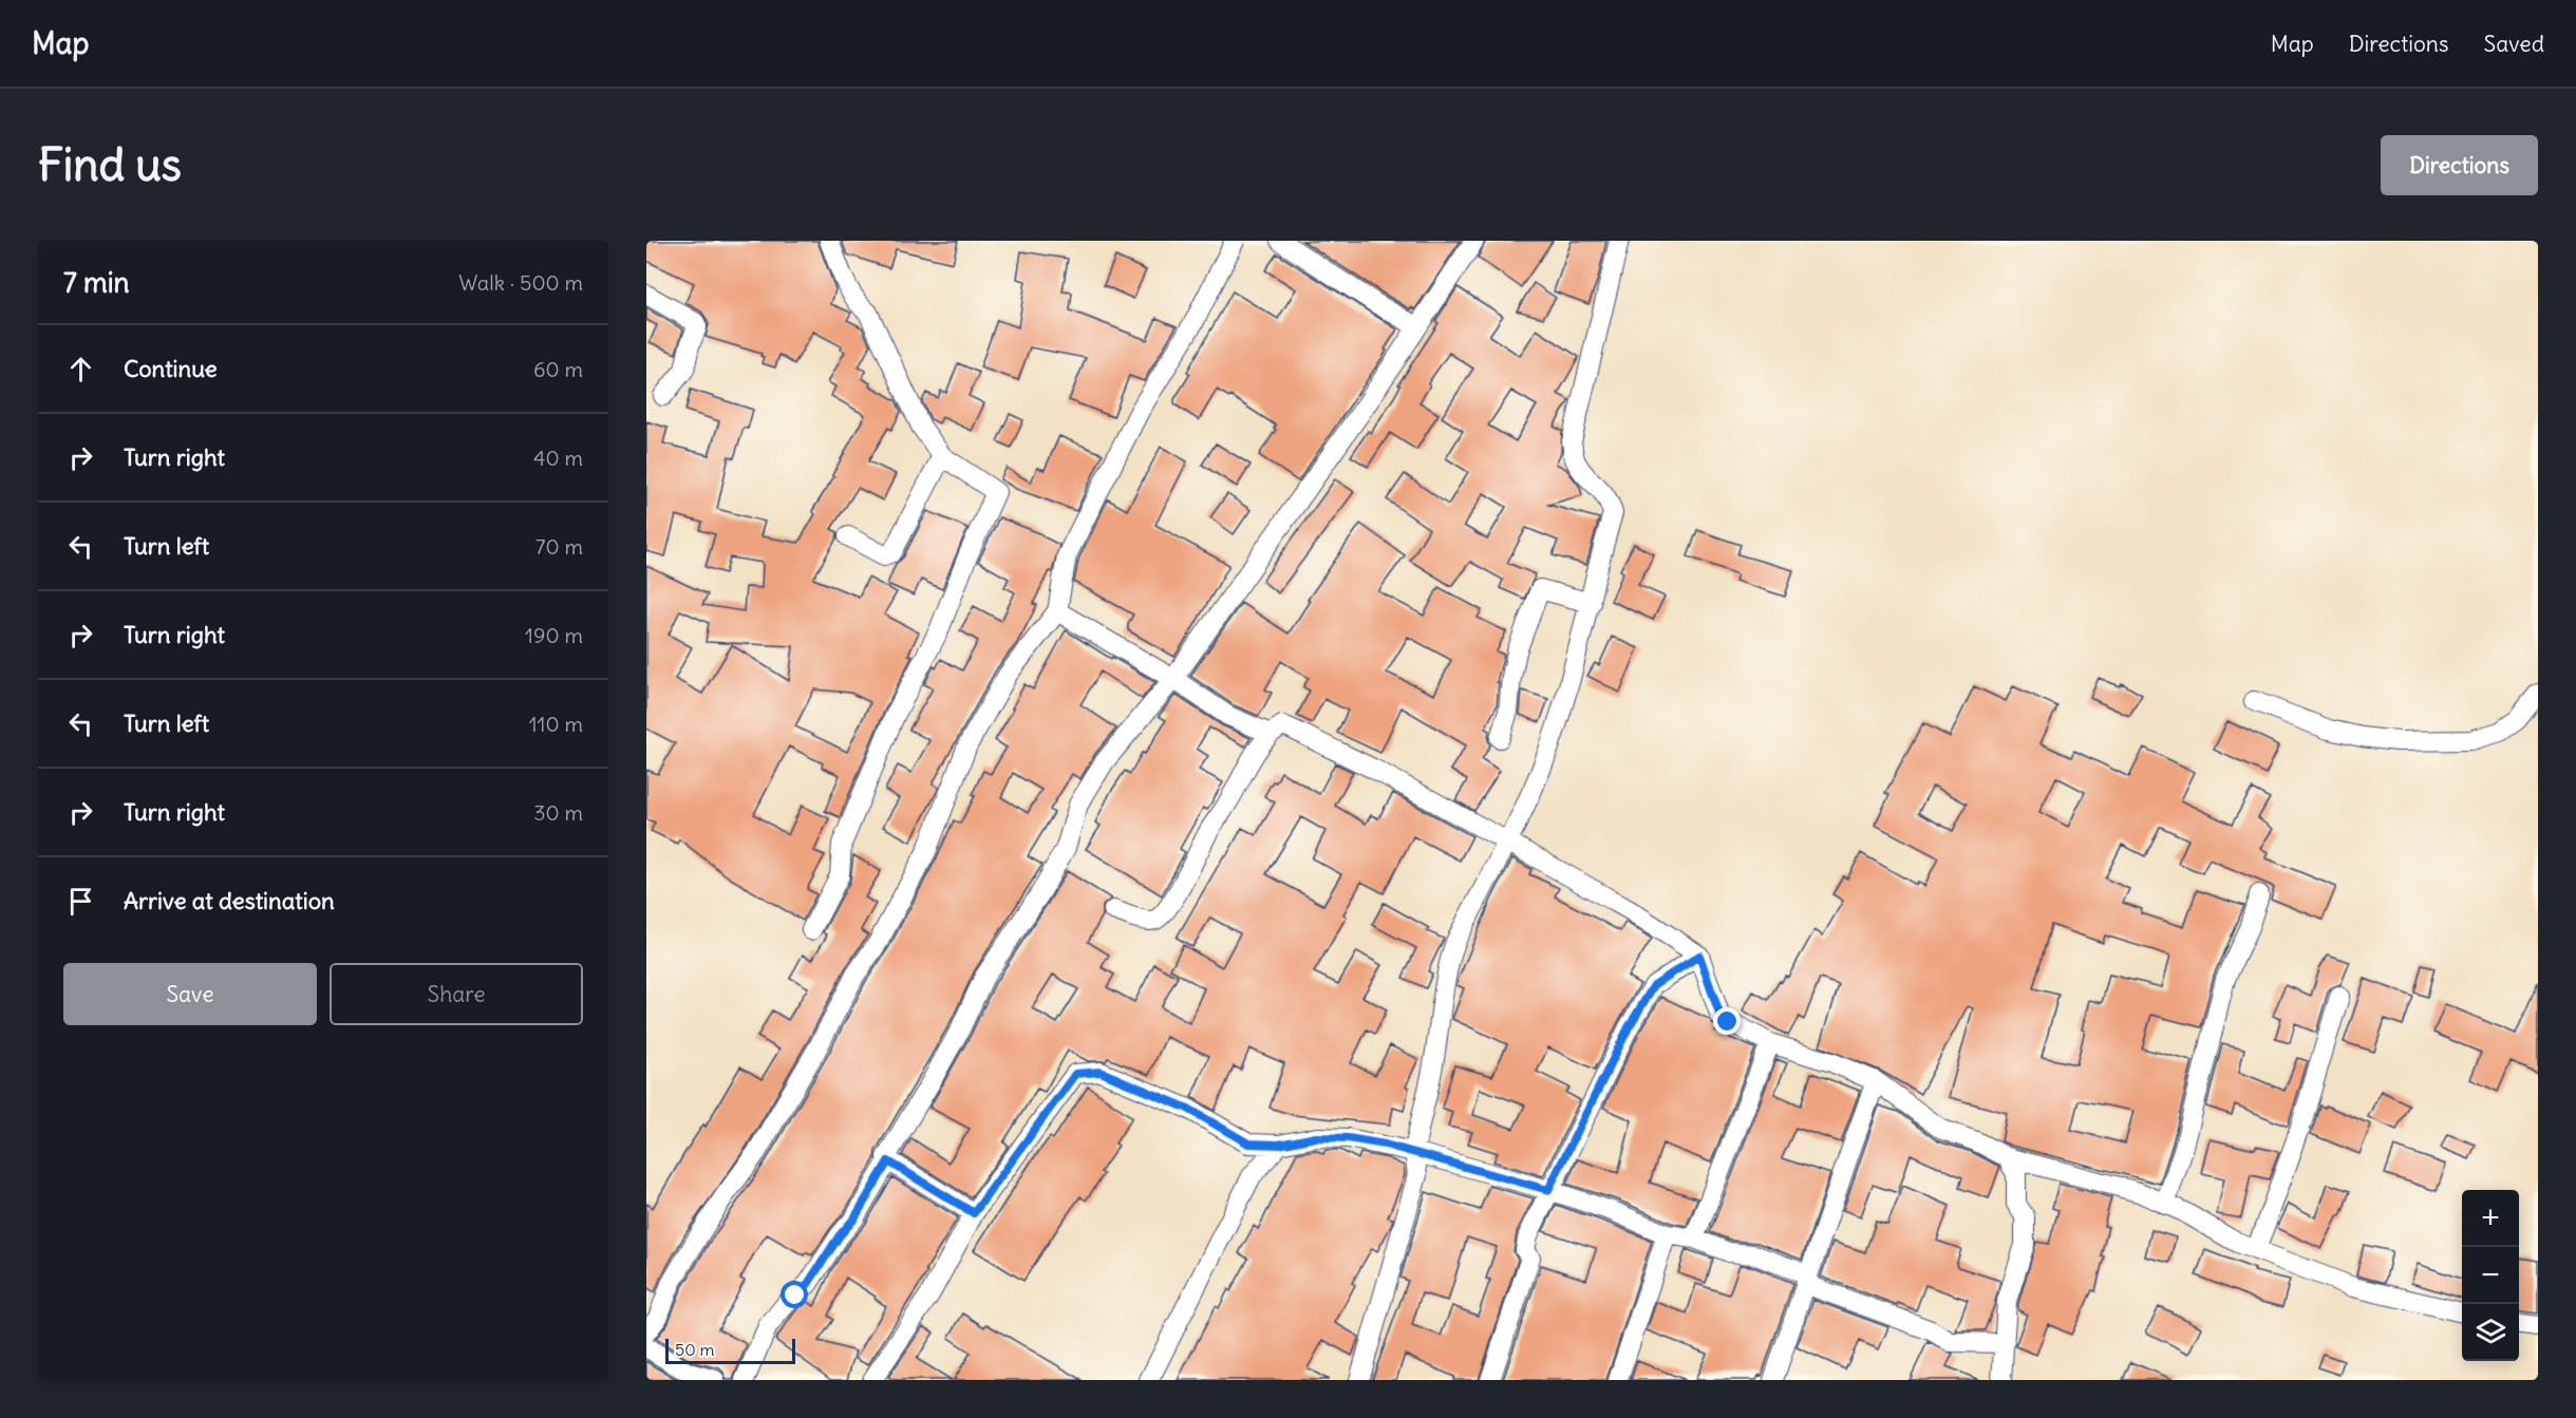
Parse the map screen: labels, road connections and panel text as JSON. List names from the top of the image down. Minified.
{"scale_bar":"50 m","page":{"header":"Map","nav":["Map","Directions","Saved"],"buttons":["Directions",["Save","Share"]],"title":"Find us","heading":["7 min","Walk · 500 m"],"list":[["Continue","60 m"],["Turn right","40 m"],["Turn left","70 m"],["Turn right","190 m"],["Turn left","110 m"],["Turn right","30 m"],"Arrive at destination"],"map_buttons":["+","−"],"scale":"50 m"}}
